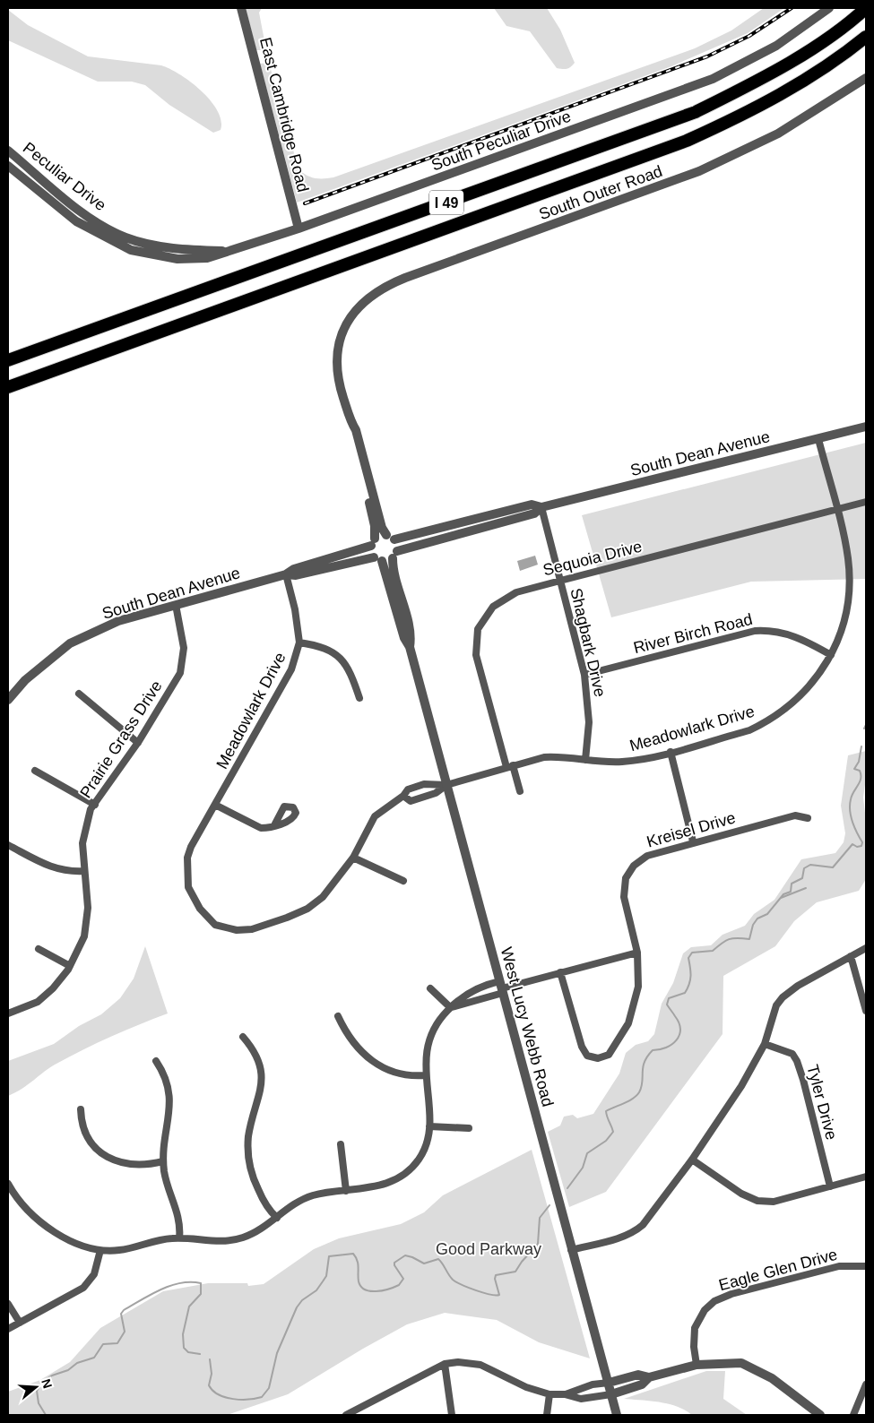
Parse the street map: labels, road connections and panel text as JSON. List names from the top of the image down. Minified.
{"streets":{"highway":["I 49"],"street":["East Cambridge Road","South Peculiar Drive","Peculiar Drive","South Outer Road","South Dean Avenue","Sequoia Drive","River Birch Road","Shagbark Drive","Meadowlark Drive","Prairie Grass Drive","Kreisel Drive","West Lucy Webb Road","Tyler Drive","Eagle Glen Drive"]},"crossings":[["East Cambridge Road","South Peculiar Drive"],["East Cambridge Road","Peculiar Drive"],["South Peculiar Drive","Peculiar Drive"],["South Dean Avenue","Shagbark Drive"],["South Dean Avenue","Meadowlark Drive"],["South Dean Avenue","Prairie Grass Drive"],["South Dean Avenue","West Lucy Webb Road"],["Sequoia Drive","Shagbark Drive"],["Sequoia Drive","Meadowlark Drive"],["River Birch Road","Shagbark Drive"],["River Birch Road","Meadowlark Drive"],["Shagbark Drive","Meadowlark Drive"],["Meadowlark Drive","West Lucy Webb Road"]],"parks":["Good Parkway"],"north":"right"}
